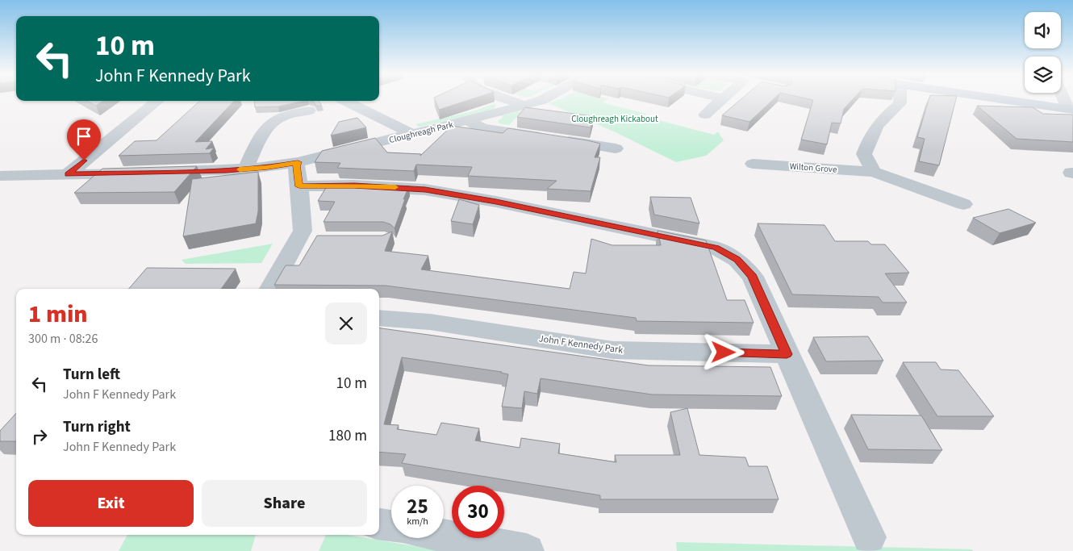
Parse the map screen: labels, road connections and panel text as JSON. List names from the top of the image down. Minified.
{"streets":{"street":["Cloughreagh Park","Wilton Grove","John F Kennedy Park"]},"parks":["Cloughreagh Kickabout"],"page":{"turn":["10 m","John F Kennedy Park"],"heading":["1 min","300 m · 08:26"],"list":[{"name":"Turn left","note":"John F Kennedy Park","value":"10 m"},{"name":"Turn right","note":"John F Kennedy Park","value":"180 m"}],"buttons":["Exit","Share"],"speed":"25 km/h","limit":"30"}}
